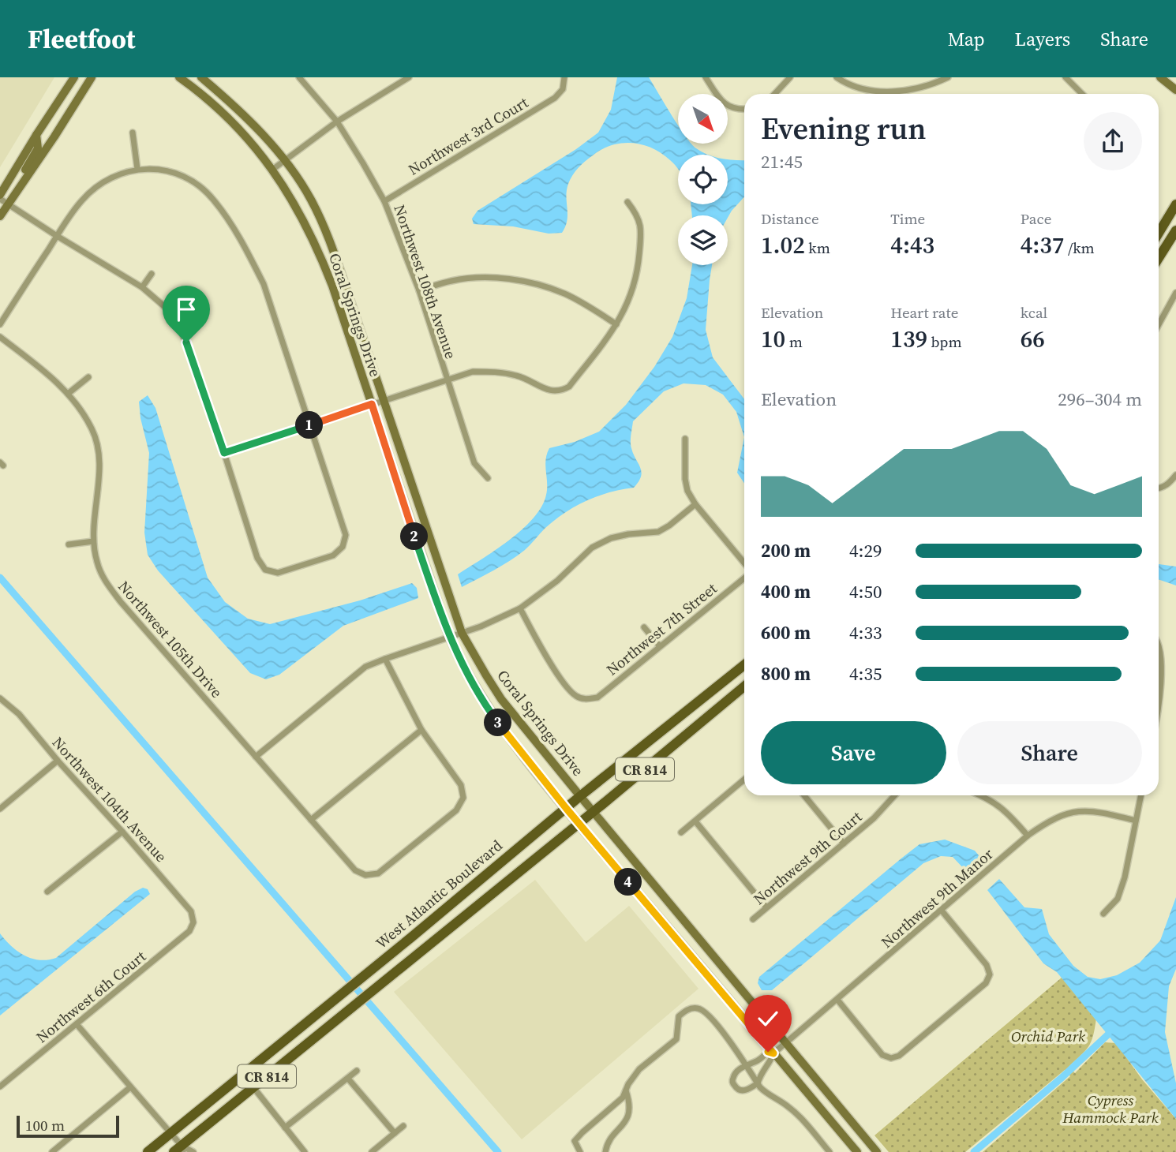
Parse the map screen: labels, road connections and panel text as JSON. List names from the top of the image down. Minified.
{"streets":{"main road":["Coral Springs Drive","CR 814","West Atlantic Boulevard"],"street":["Northwest 3rd Court","Northwest 108th Avenue","Northwest 7th Street","Northwest 105th Drive","Northwest 104th Avenue","Northwest 9th Court","Northwest 9th Manor","Northwest 6th Court"]},"crossings":[["Northwest 3rd Court","Northwest 108th Avenue"],["Coral Springs Drive","West Atlantic Boulevard"],["Coral Springs Drive","Northwest 9th Manor"],["Northwest 104th Avenue","Northwest 6th Court"]],"parks":["Orchid Park","Cypress Hammock Park"],"scale_bar":"100 m","north":"bottom right","page":{"header":"Fleetfoot","nav":["Map","Layers","Share"],"heading":["Evening run","21:45"],"stats":[["Distance","1.02 km"],["Time","4:43"],["Pace","4:37 /km"],["Elevation","10 m"],["Heart rate","139 bpm"],["kcal","66"]],"chart":["Elevation","296–304 m"],"pins":["1","2","3","4"],"list":[{"name":"200 m","note":"4:29"},{"name":"400 m","note":"4:50"},{"name":"600 m","note":"4:33"},{"name":"800 m","note":"4:35"}],"buttons":["Save","Share"],"scale":"100 m"}}
